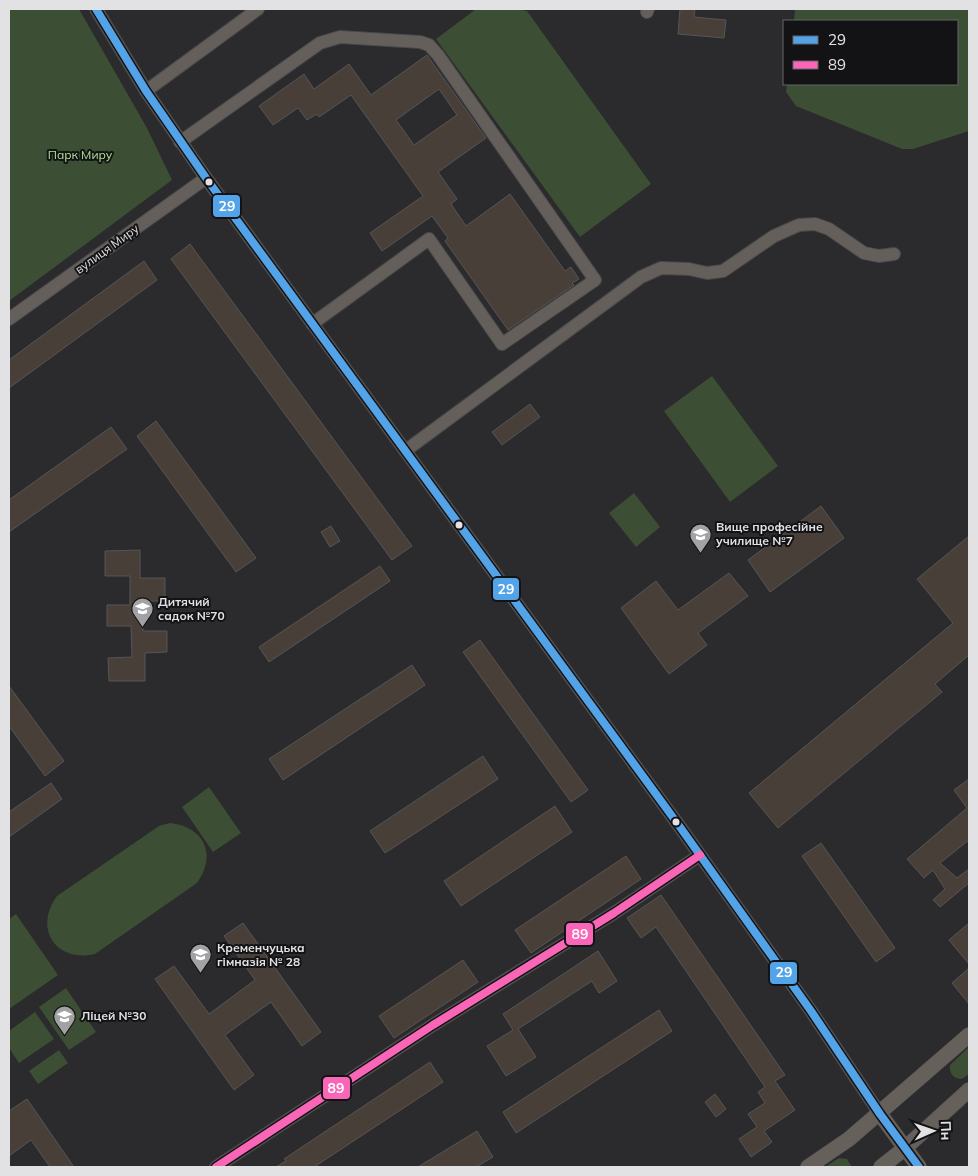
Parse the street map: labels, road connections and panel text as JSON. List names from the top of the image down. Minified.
{"streets":{"street":["вулиця Миру"]},"parks":["Парк Миру"],"places":{"school or university":["Вище професійне училище №7","Дитячий садок №70","Кременчуцька гімназія № 28","Ліцей №30"]},"lines":["transit line 29","transit line 89"],"legend":["29","89"],"north":"right"}
